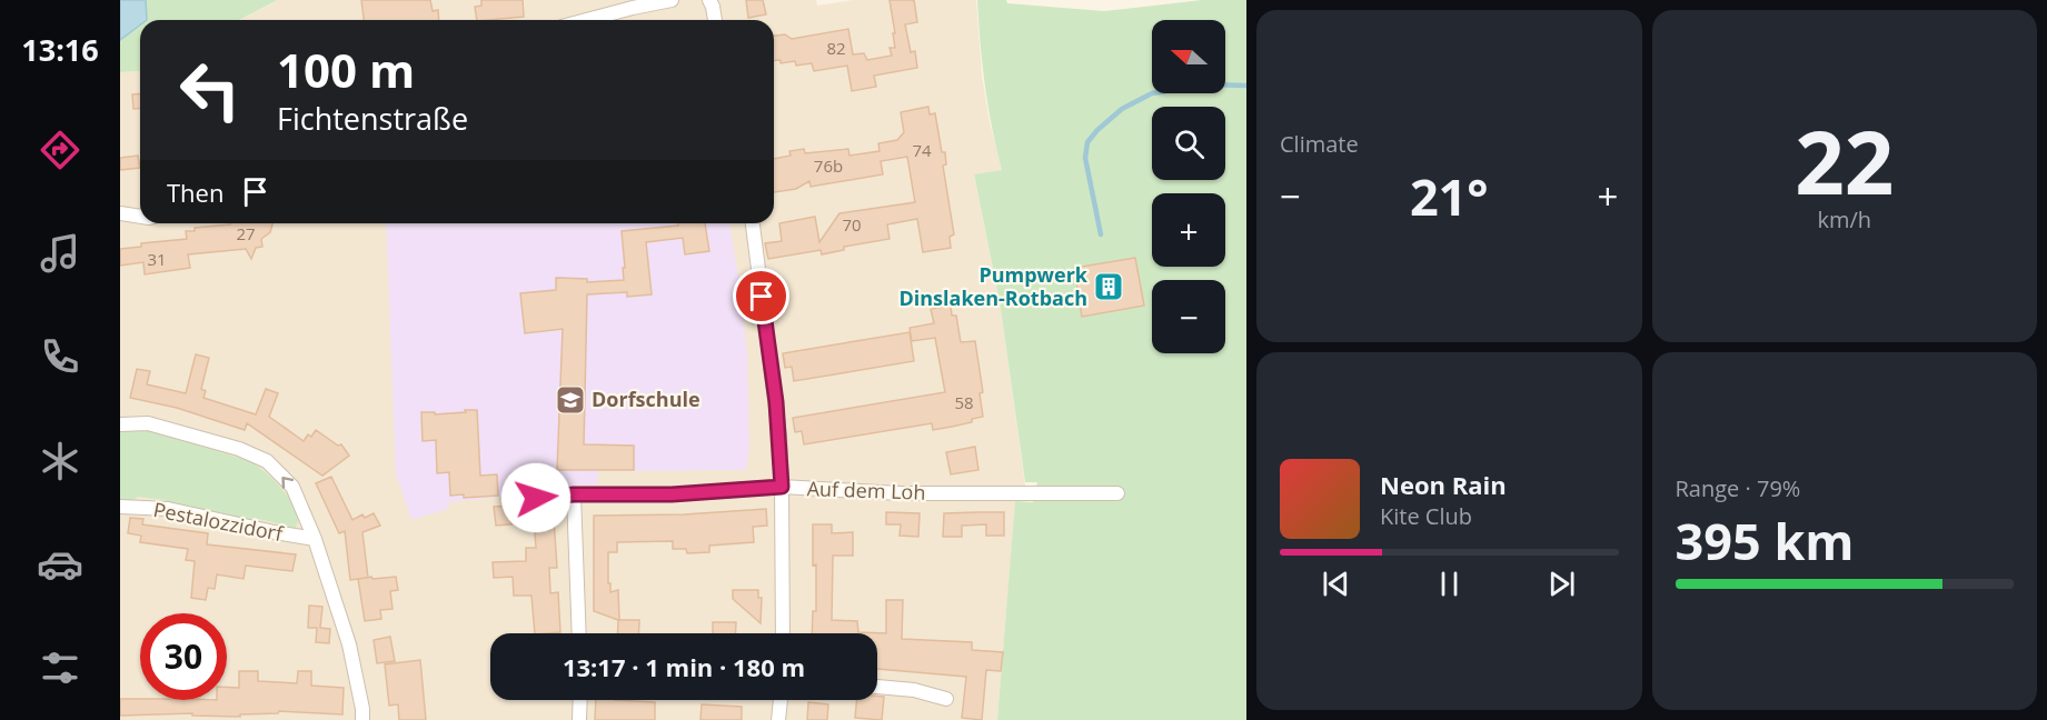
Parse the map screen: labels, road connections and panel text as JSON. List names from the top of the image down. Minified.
{"streets":{"street":["Auf dem Loh","Pestalozzidorf"]},"places":{"building":["Pumpwerk Dinslaken-Rotbach"],"school or university":["Dorfschule"]},"house_numbers":["82","74","76b","70","27","31","58"],"north":"left","page":{"tabs":"13:16","tile":["Climate",["22","km/h"],["Range · 79%","395 km"]],"map_buttons":["+","−"],"turn":["100 m","Fichtenstraße"],"then":"Then","heat":["−","21°","+"],"song":["Neon Rain","Kite Club"],"limit":"30","trip":"13:17 · 1 min · 180 m"}}
